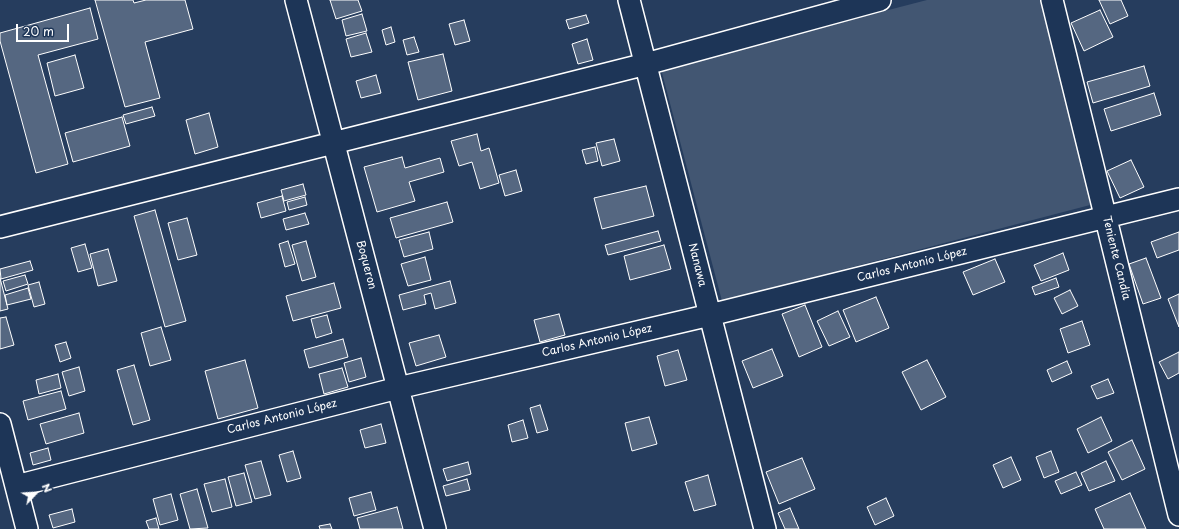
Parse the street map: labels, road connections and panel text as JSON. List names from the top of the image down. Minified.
{"streets":{"street":["Teniente Candia","Boqueron","Nanawa","Carlos Antonio López"]},"crossings":[["Teniente Candia","Carlos Antonio López"],["Boqueron","Carlos Antonio López"],["Nanawa","Carlos Antonio López"]],"scale_bar":"20 m","north":"top right"}
